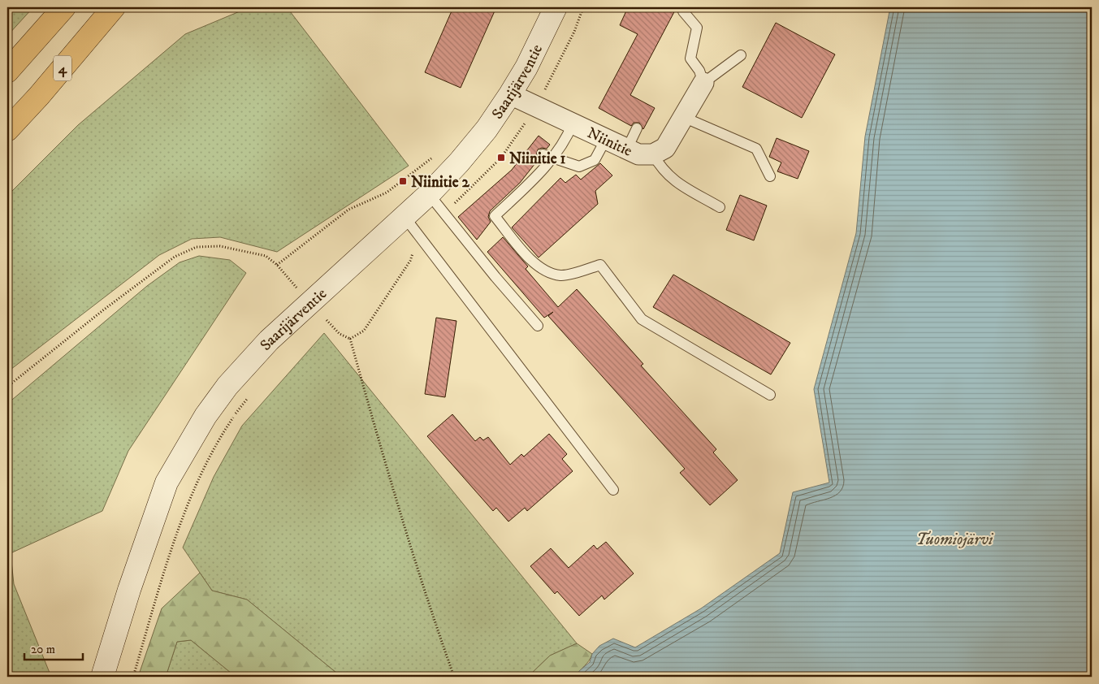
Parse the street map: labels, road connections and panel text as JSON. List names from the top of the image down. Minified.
{"streets":{"highway":["4"],"main road":["Saarijärventie"],"street":["Niinitie"]},"crossings":[["Saarijärventie","Niinitie"]],"water":["Tuomiojärvi"],"places":{"transit":["Niinitie 1","Niinitie 2"]},"scale_bar":"20 m"}
